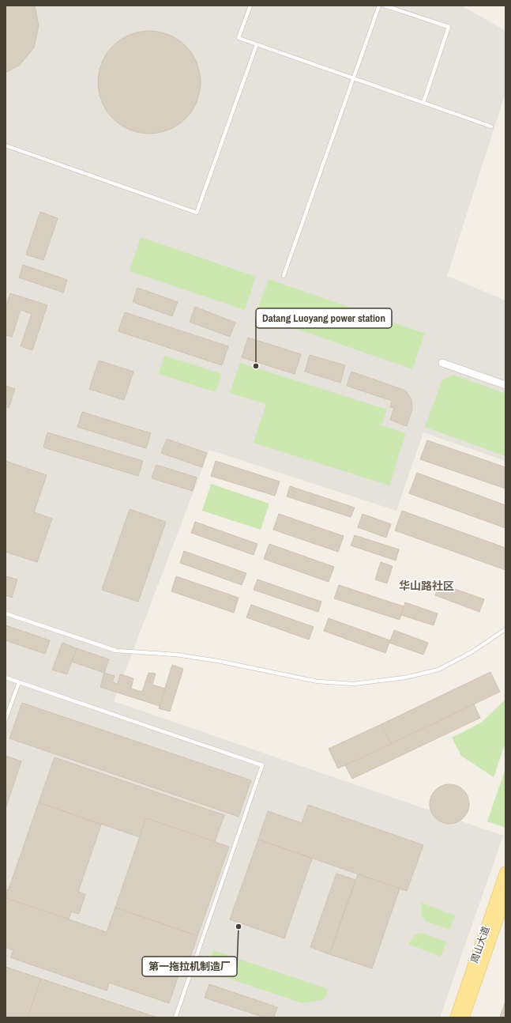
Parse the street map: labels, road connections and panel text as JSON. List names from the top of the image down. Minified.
{"streets":{"main road":["周山大道"]},"districts":["华山路社区"],"places":["Datang Luoyang power station","第一拖拉机制造厂"]}
